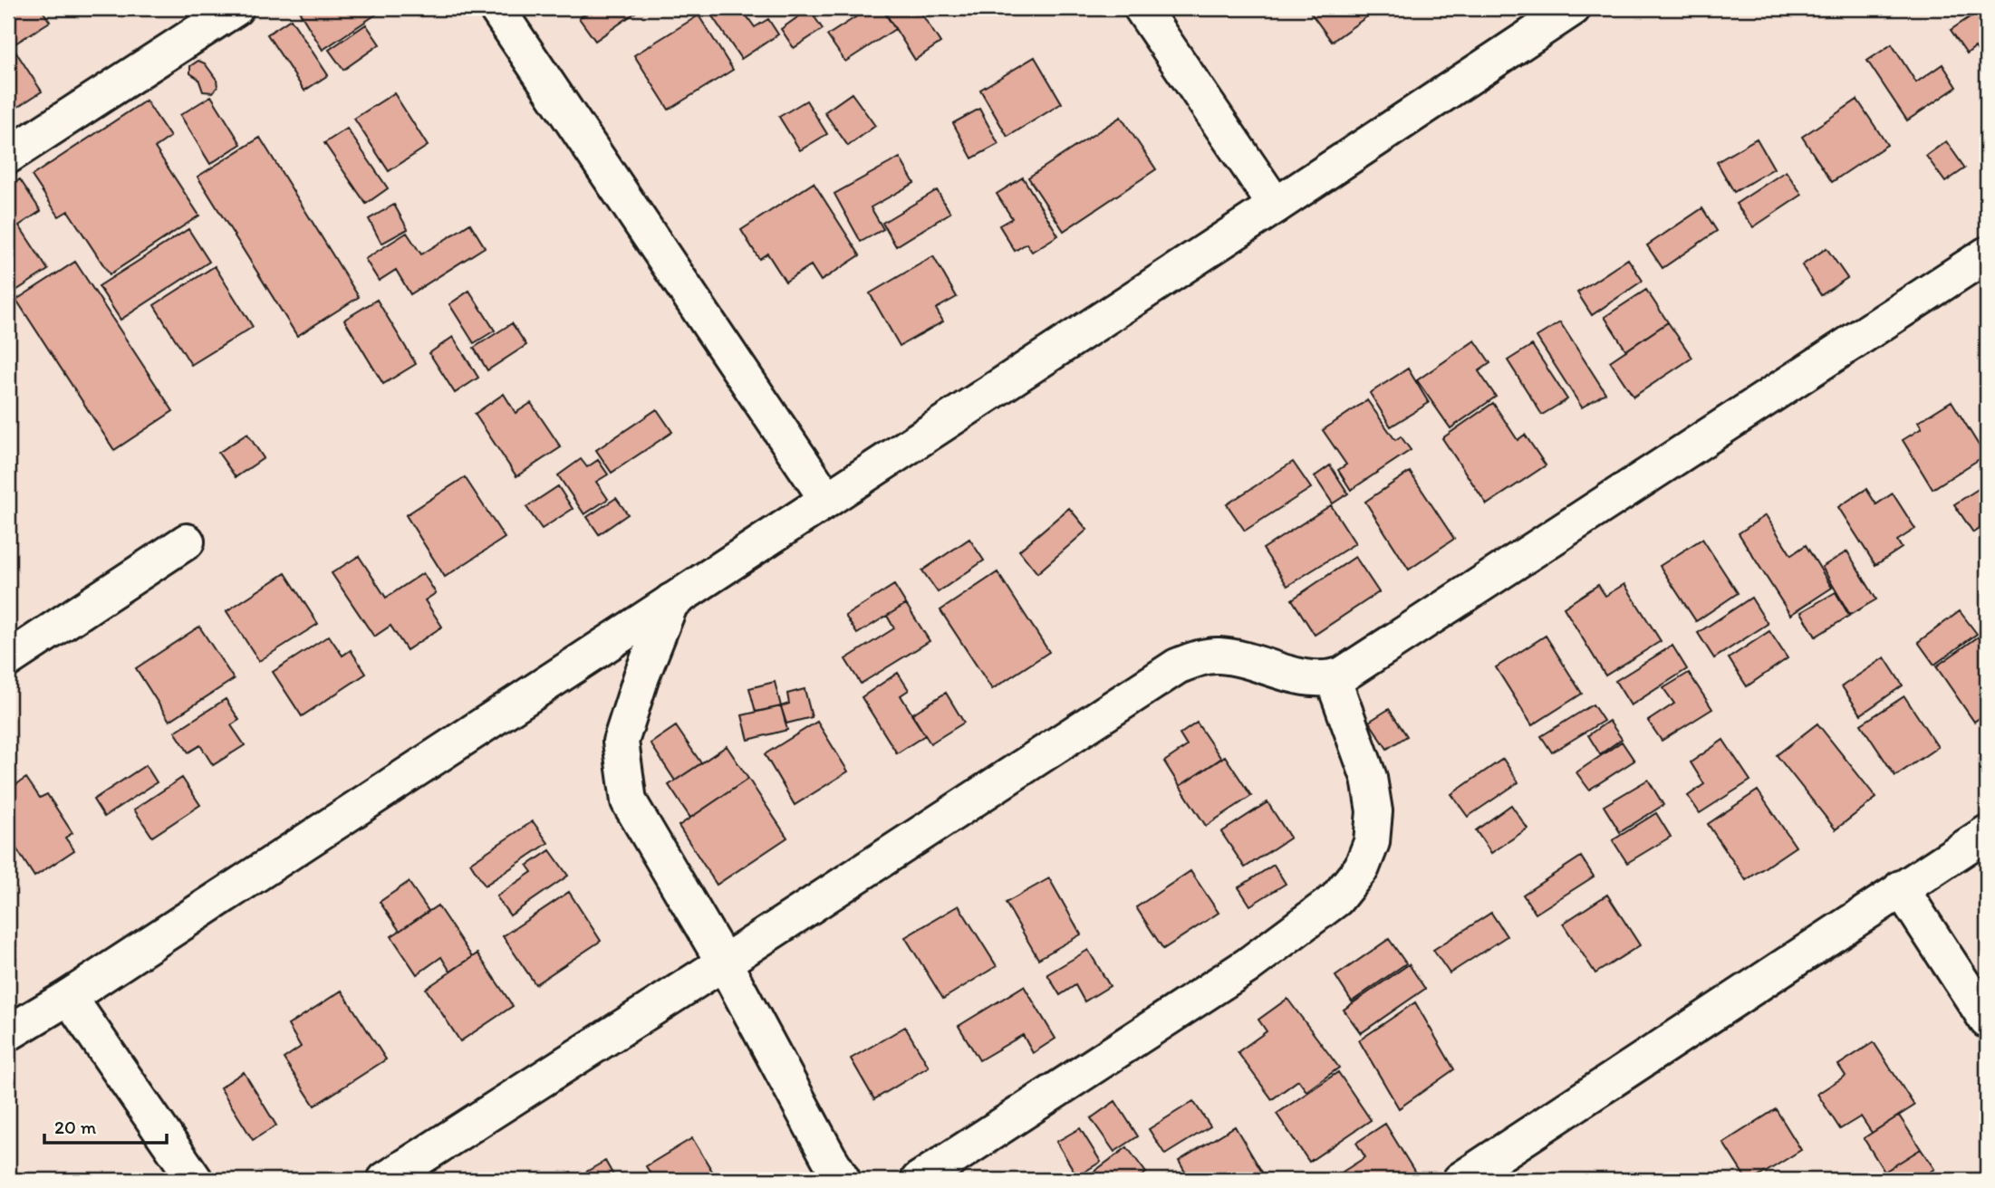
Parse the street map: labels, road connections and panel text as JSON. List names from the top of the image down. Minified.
{"scale_bar":"20 m"}
